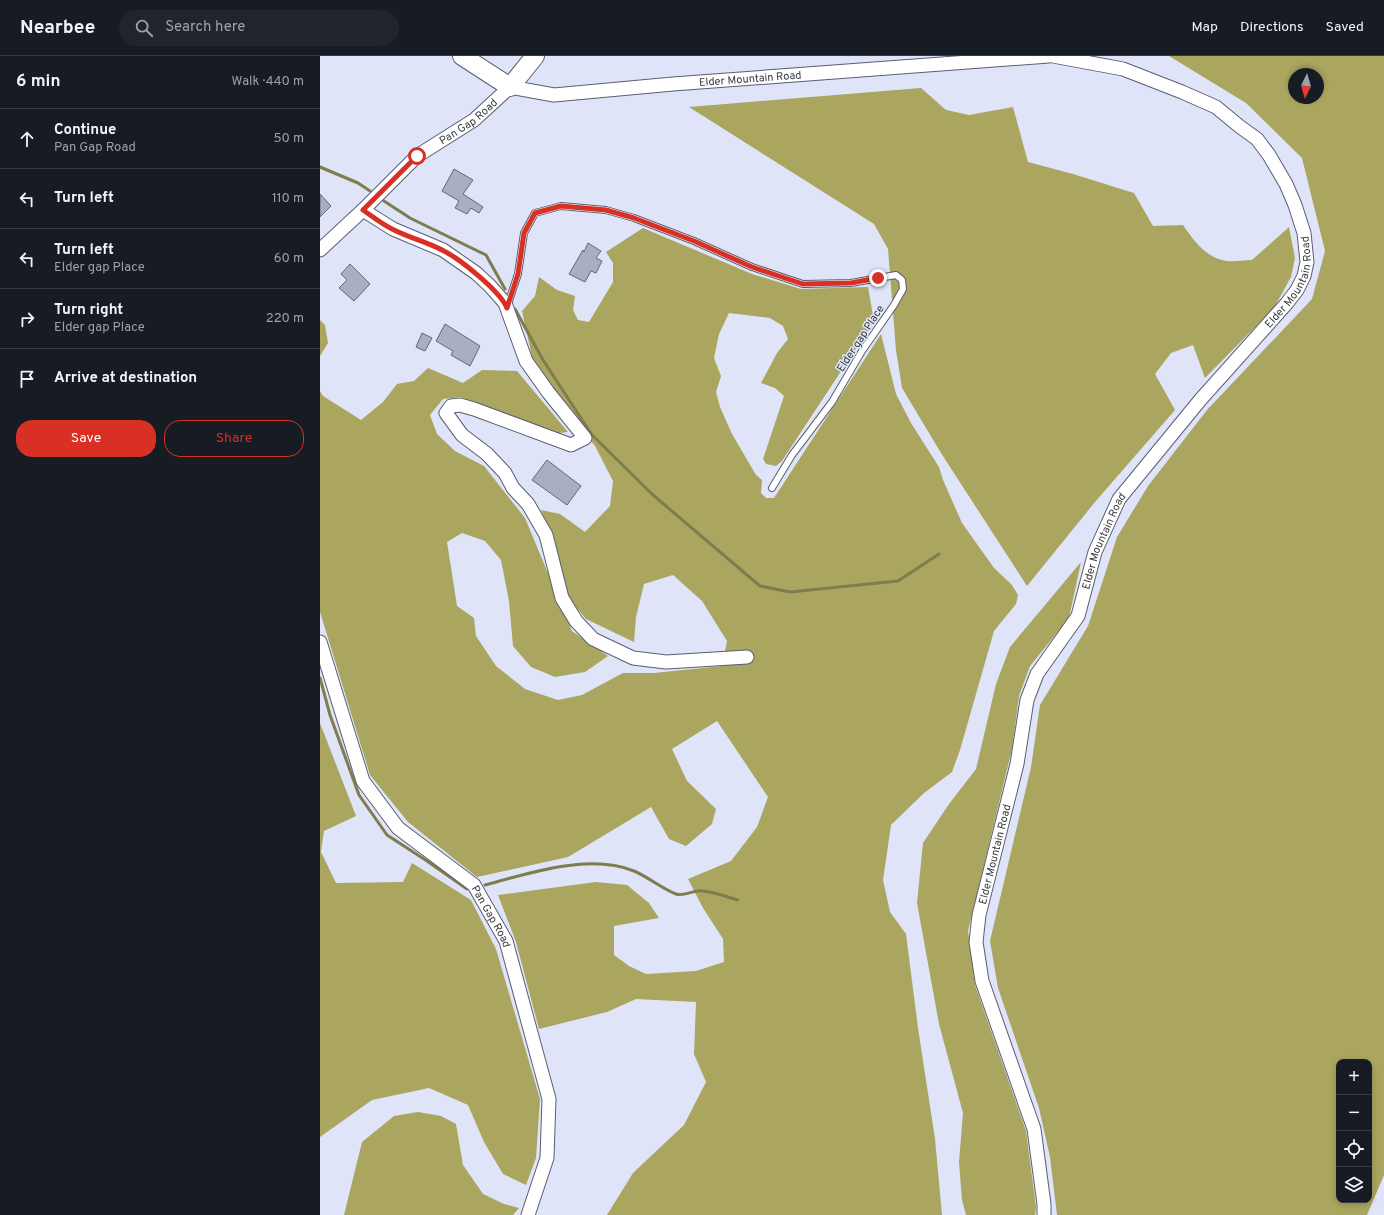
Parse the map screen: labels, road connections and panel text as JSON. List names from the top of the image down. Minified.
{"streets":{"street":["Elder Mountain Road","Pan Gap Road"],"lane":["Elder gap Place"]},"crossings":[["Elder Mountain Road","Pan Gap Road"]],"north":"bottom","page":{"header":"Nearbee","search":"Search here","nav":["Map","Directions","Saved"],"heading":["6 min","Walk · 440 m"],"list":[["Continue","Pan Gap Road","50 m"],["Turn left","110 m"],["Turn left","Elder gap Place","60 m"],["Turn right","Elder gap Place","220 m"],"Arrive at destination"],"buttons":["Save","Share"],"map_buttons":["+","−"]}}
